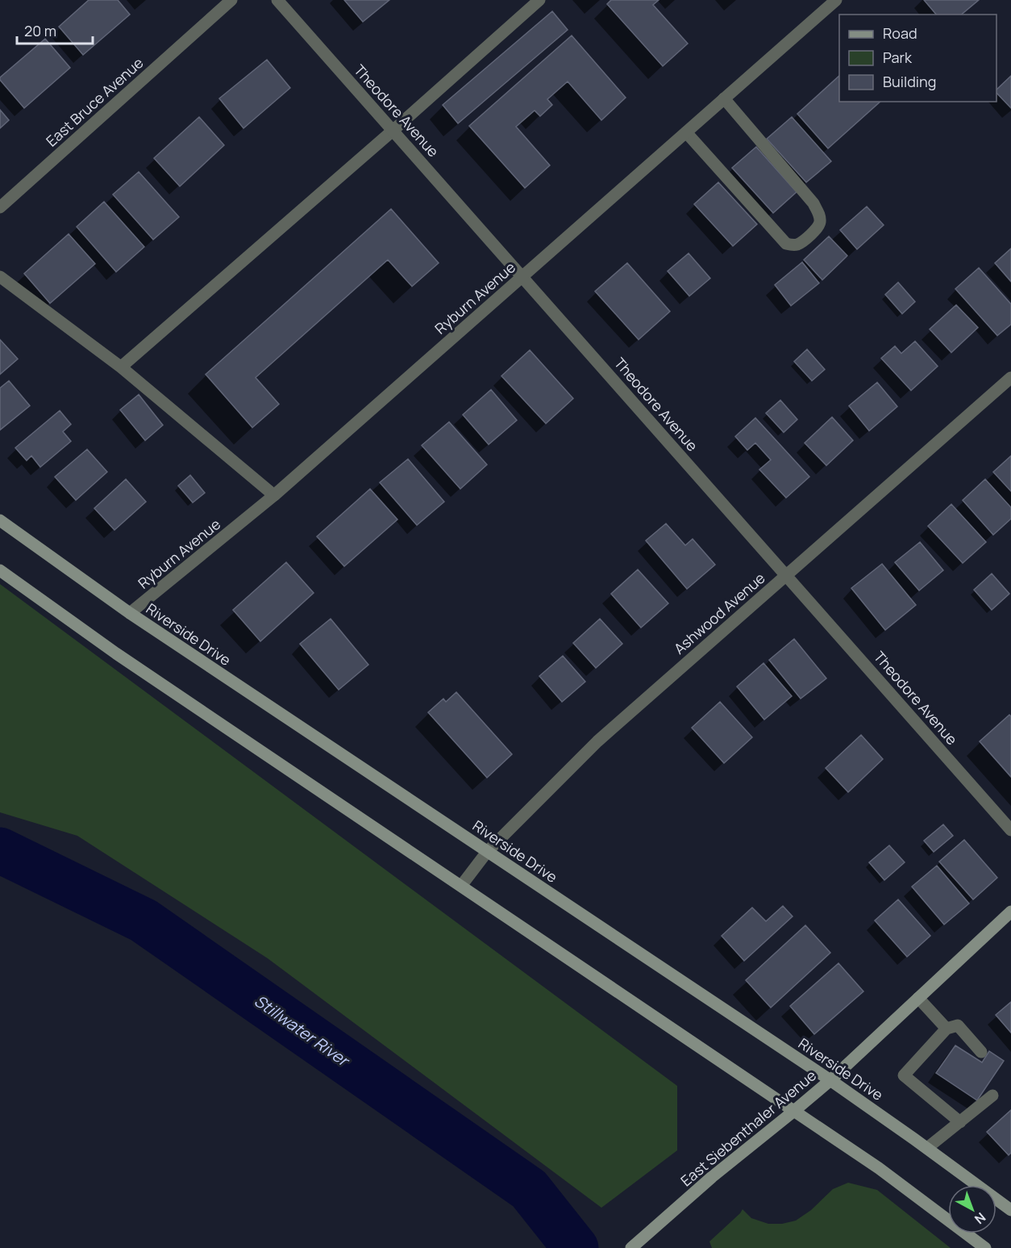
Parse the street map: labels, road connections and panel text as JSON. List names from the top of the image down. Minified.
{"streets":{"main road":["Riverside Drive","East Siebenthaler Avenue"],"street":["East Bruce Avenue","Theodore Avenue","Ryburn Avenue","Ashwood Avenue"]},"crossings":[["Theodore Avenue","Ryburn Avenue"],["Theodore Avenue","Ashwood Avenue"],["Ryburn Avenue","Riverside Drive"],["Ashwood Avenue","Riverside Drive"],["Riverside Drive","East Siebenthaler Avenue"]],"water":["Stillwater River"],"legend":["Road","Park","Building"],"scale_bar":"20 m","north":"bottom right"}
